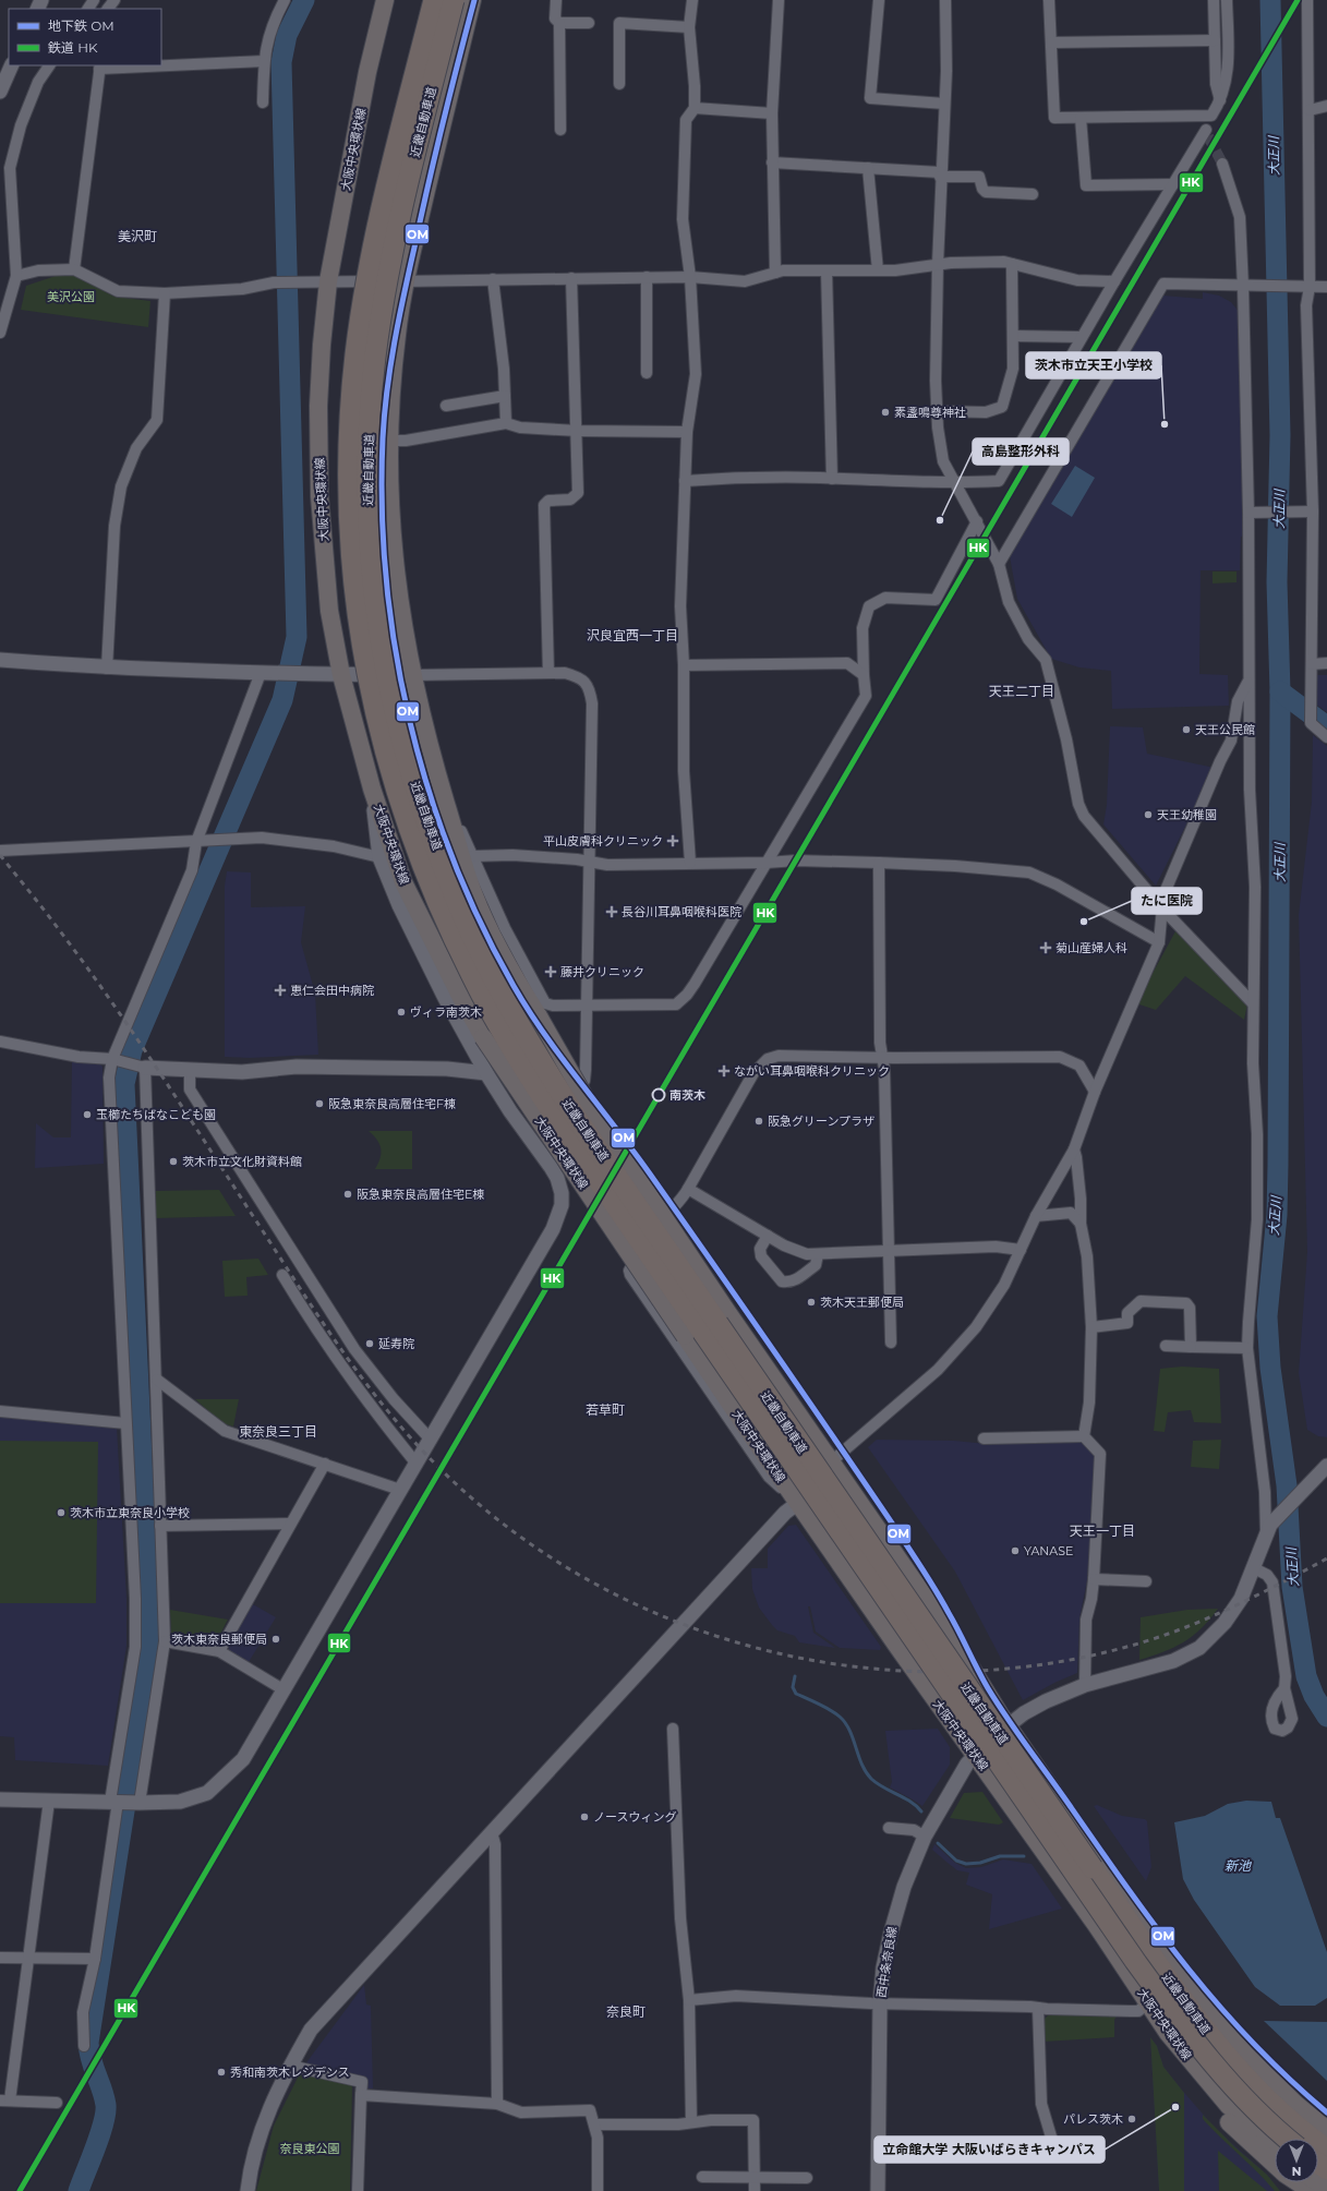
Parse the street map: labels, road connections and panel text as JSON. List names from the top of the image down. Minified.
{"streets":{"highway":["近畿自動車道"],"main road":["大阪中央環状線"],"street":["西中条奈良線"]},"crossings":[["大阪中央環状線","西中条奈良線"]],"districts":["美沢町","沢良宜西一丁目","天王二丁目","若草町","東奈良三丁目","天王一丁目","奈良町"],"water":["大正川","新池"],"parks":["美沢公園","奈良東公園"],"places":{"other":["素盞鳴尊神社","茨木市立天王小学校","高島整形外科","天王公民館","天王幼稚園","たに医院","ヴィラ南茨木","南茨木","阪急東奈良高層住宅F棟","玉櫛たちばなこども園","阪急グリーンプラザ","茨木市立文化財資料館","阪急東奈良高層住宅E棟","茨木天王郵便局","延寿院","茨木市立東奈良小学校","YANASE","茨木東奈良郵便局","ノースウィング","秀和南茨木レジデンス","立命館大学 大阪いばらきキャンパス","パレス茨木"],"health":["平山皮膚科クリニック","長谷川耳鼻咽喉科医院","菊山産婦人科","藤井クリニック","恵仁会田中病院","ながい耳鼻咽喉科クリニック"]},"lines":["metro line OM","rail line HK"],"legend":["地下鉄 OM","鉄道 HK"],"north":"bottom"}
